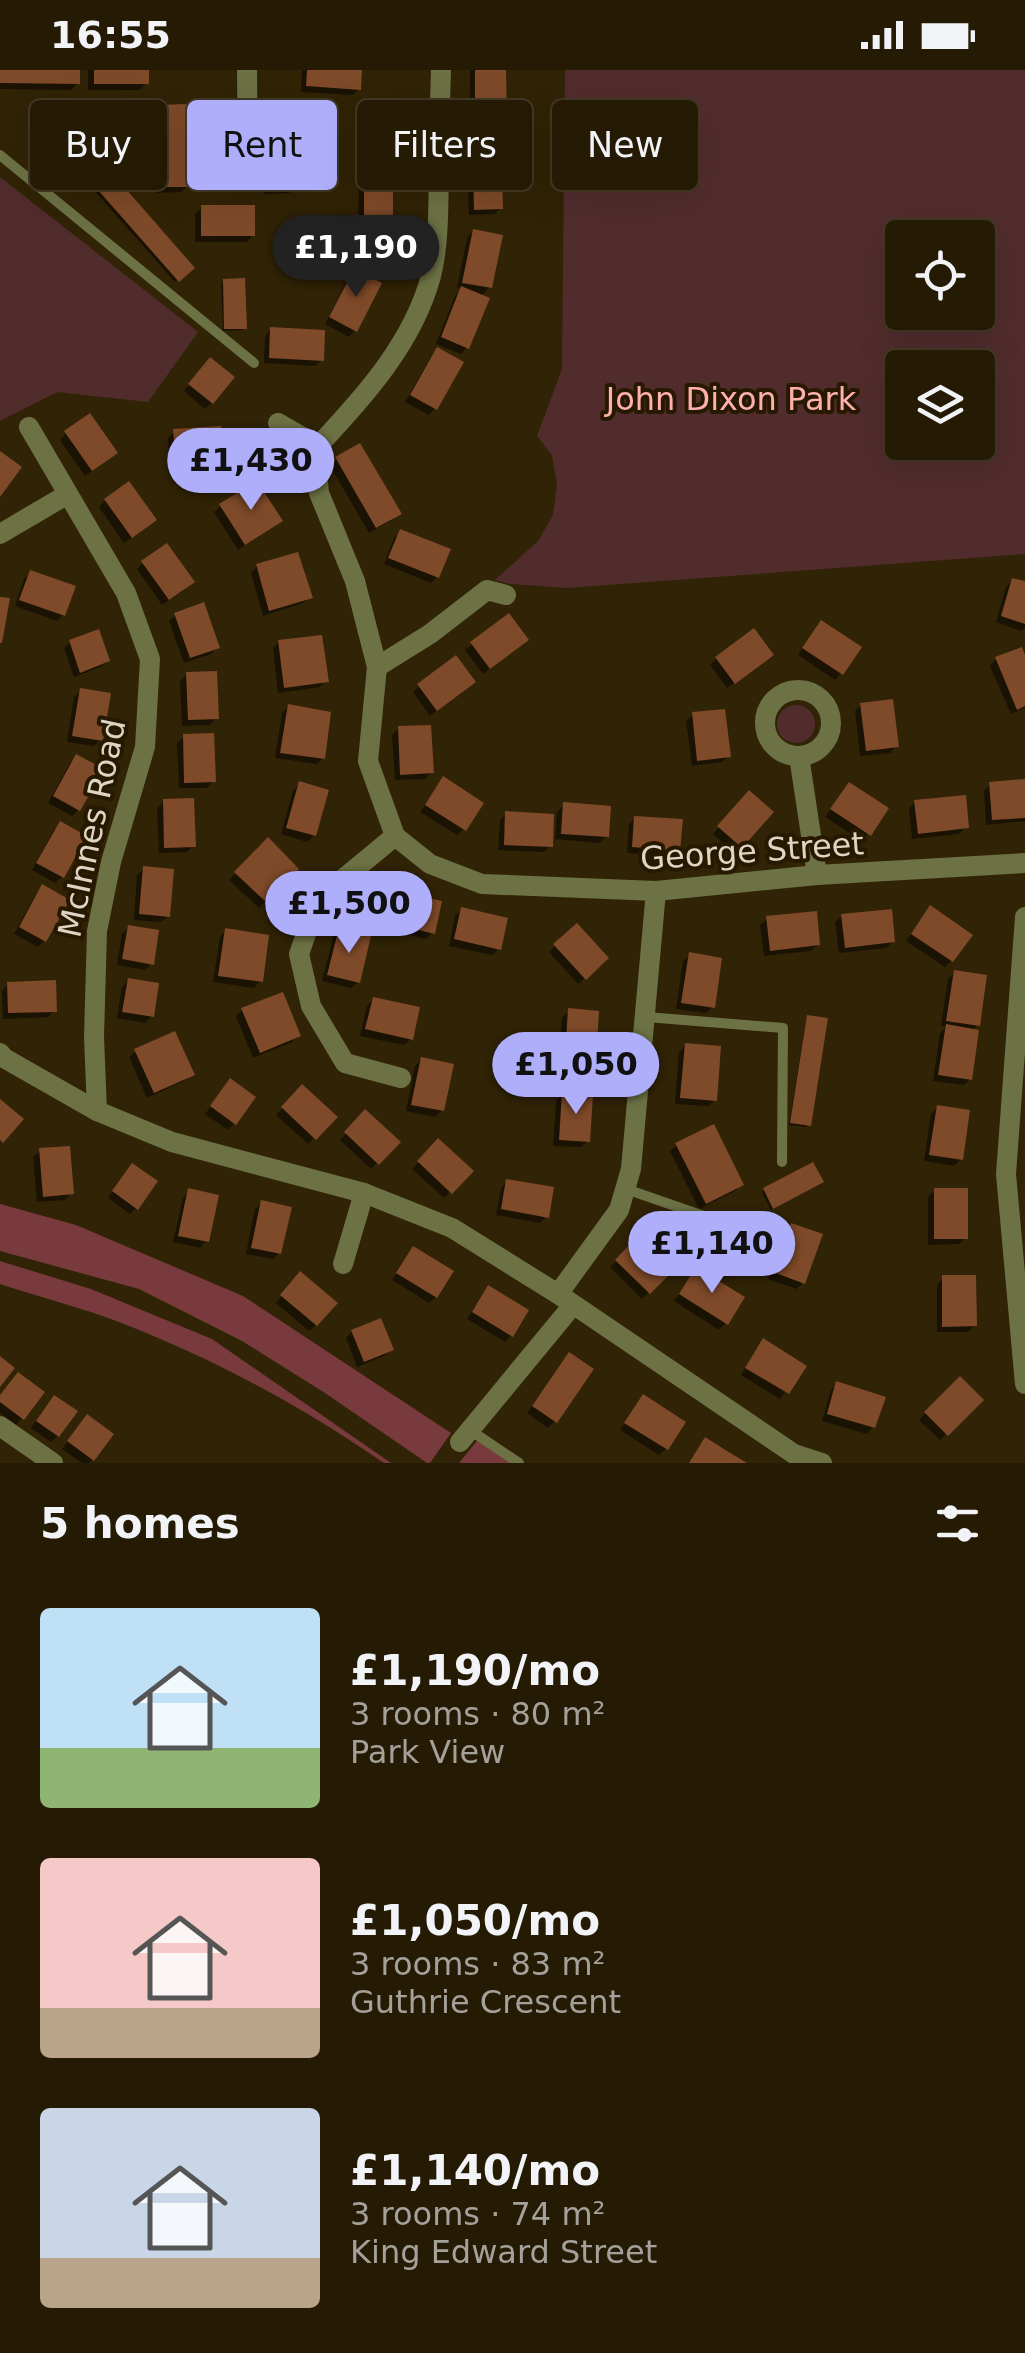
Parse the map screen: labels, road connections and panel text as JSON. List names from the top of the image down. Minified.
{"streets":{"street":["McInnes Road","George Street"]},"parks":["John Dixon Park"],"page":{"status":"16:55","chip":["Buy","Rent","Filters","New"],"price":["£1,190","£1,430","£1,500","£1,050","£1,140"],"heading":"5 homes","list":[{"name":"£1,190/mo","note":"3 rooms · 80 m² · Park View"},{"name":"£1,050/mo","note":"3 rooms · 83 m² · Guthrie Crescent"},{"name":"£1,140/mo","note":"3 rooms · 74 m² · King Edward Street"}]}}
